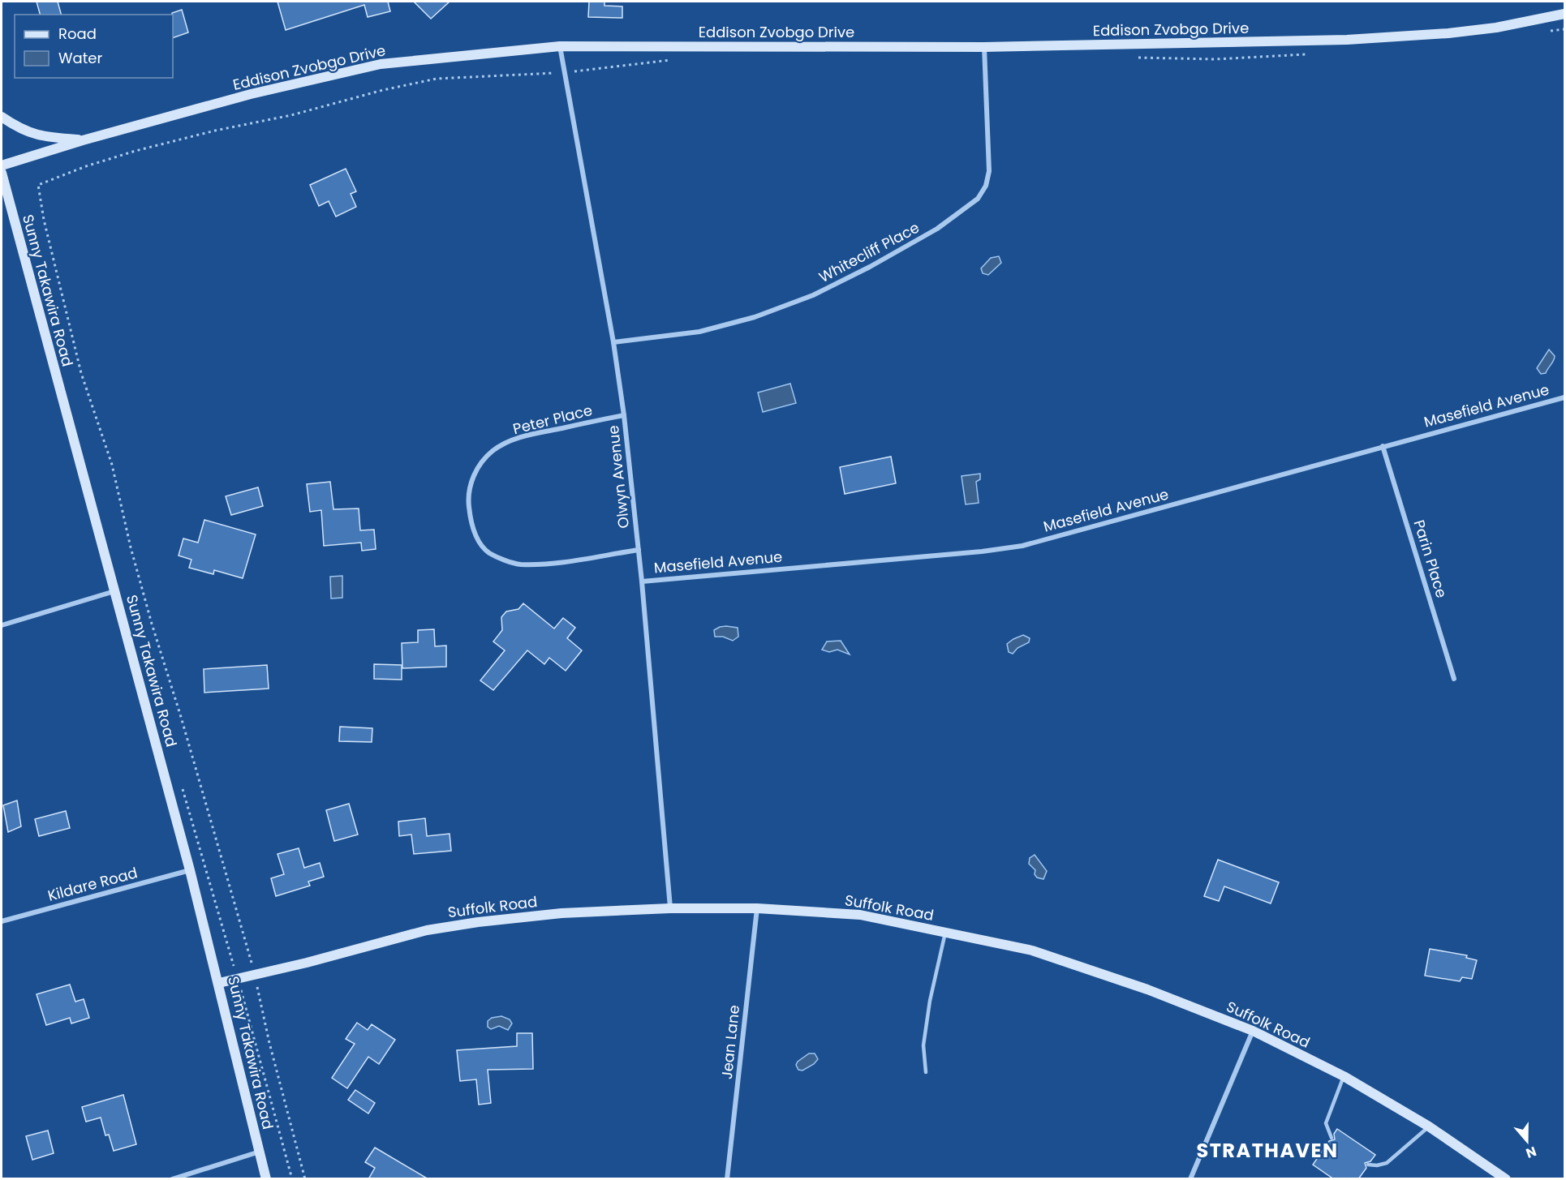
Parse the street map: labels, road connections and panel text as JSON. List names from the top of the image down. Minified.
{"streets":{"street":["Eddison Zvobgo Drive","Whitecliff Place","Sunny Takawira Road","Masefield Avenue","Peter Place","Olwyn Avenue","Parin Place","Kildare Road","Suffolk Road","Jean Lane"]},"crossings":[["Eddison Zvobgo Drive","Whitecliff Place"],["Eddison Zvobgo Drive","Olwyn Avenue"],["Whitecliff Place","Olwyn Avenue"],["Sunny Takawira Road","Kildare Road"],["Sunny Takawira Road","Suffolk Road"],["Masefield Avenue","Olwyn Avenue"],["Masefield Avenue","Parin Place"],["Peter Place","Olwyn Avenue"],["Olwyn Avenue","Suffolk Road"],["Suffolk Road","Jean Lane"]],"districts":["STRATHAVEN"],"legend":["Road","Water"],"north":"bottom"}
